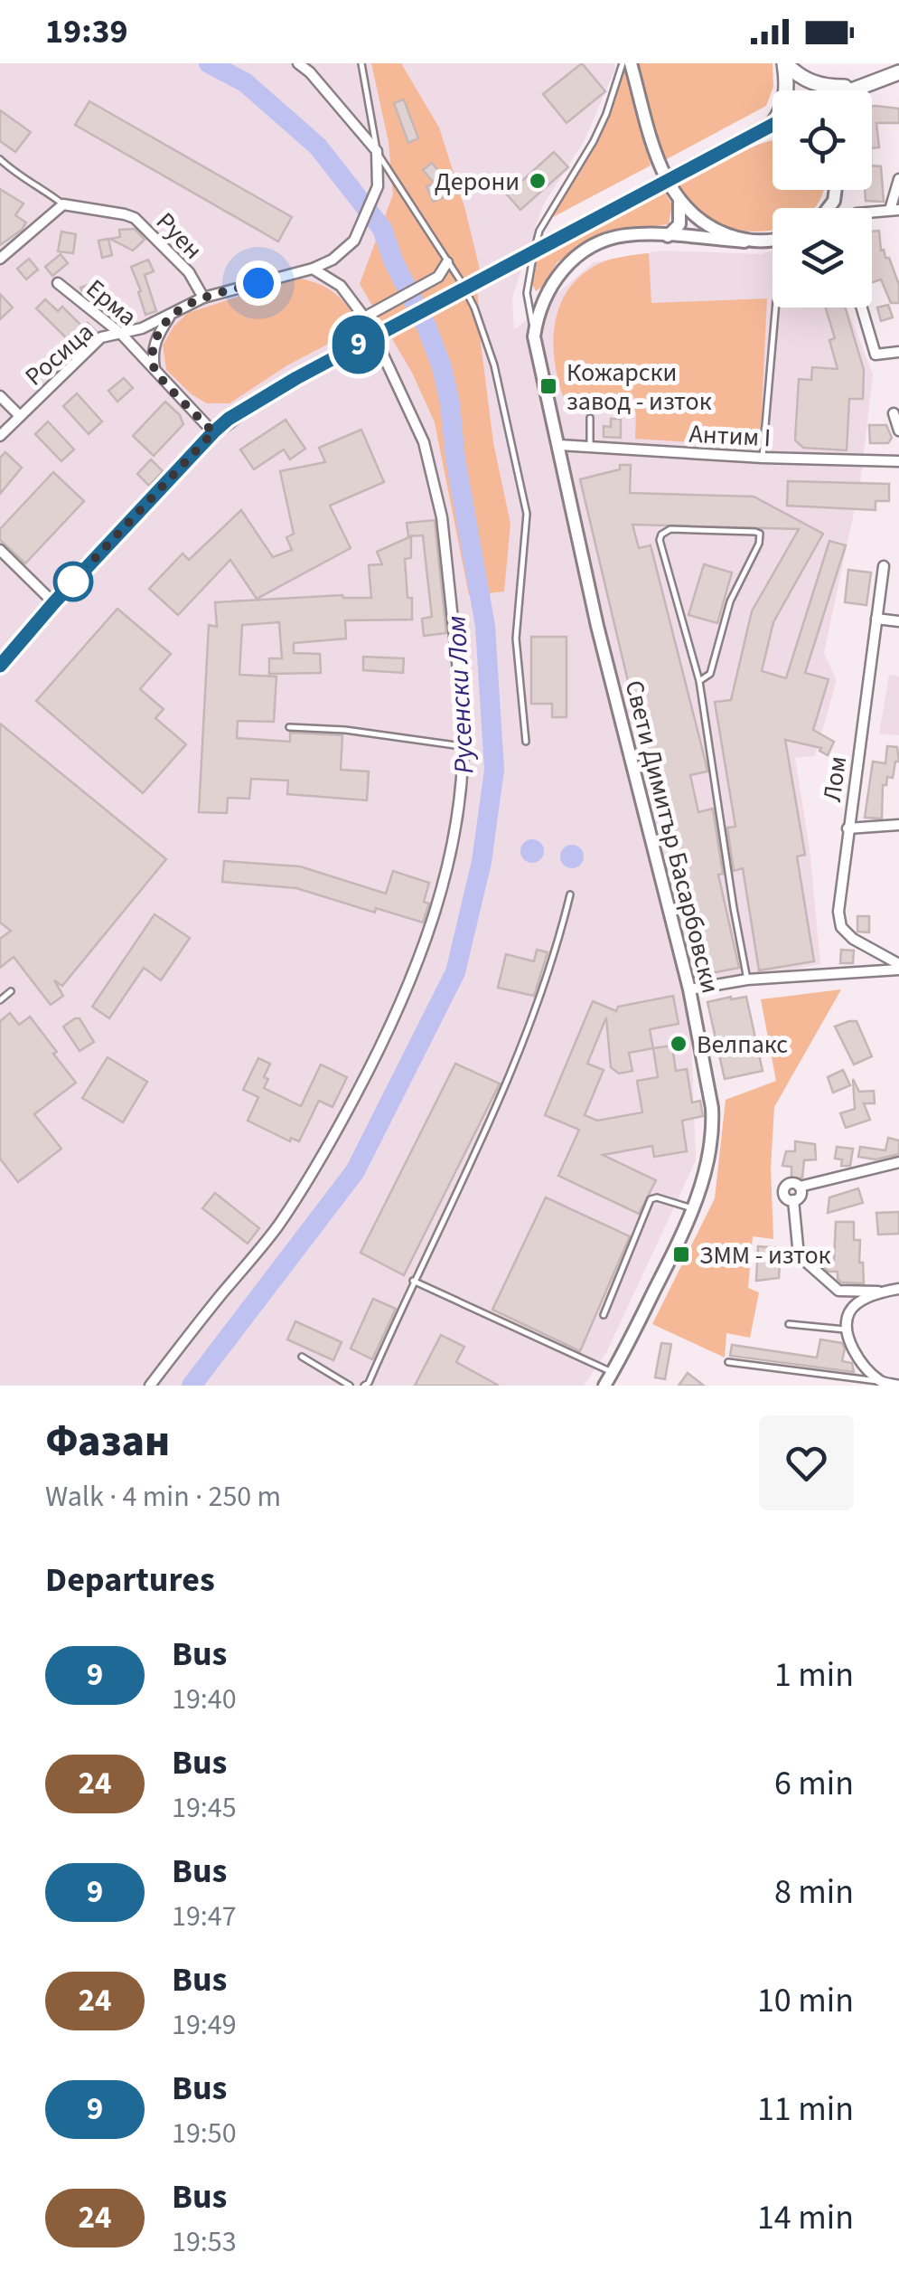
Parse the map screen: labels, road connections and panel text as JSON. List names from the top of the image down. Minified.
{"streets":{"street":["Руен","Ерма","Росица","Антим I","Лом","Свети Димитър Басарбовски"]},"crossings":[["Руен","Росица"],["Ерма","Росица"],["Антим I","Свети Димитър Басарбовски"]],"water":["Русенски Лом"],"places":{"other":["Дерони","Велпакс"],"transit":["Кожарски завод - изток","ЗММ - изток"]},"lines":["bus line 9"],"page":{"status":"19:39","on_map":"9","heading":[["Фазан","Walk · 4 min · 250 m"],"Departures"],"list":[{"mark":"9","name":"Bus","note":"19:40","value":"1 min"},{"mark":"24","name":"Bus","note":"19:45","value":"6 min"},{"mark":"9","name":"Bus","note":"19:47","value":"8 min"},{"mark":"24","name":"Bus","note":"19:49","value":"10 min"},{"mark":"9","name":"Bus","note":"19:50","value":"11 min"},{"mark":"24","name":"Bus","note":"19:53","value":"14 min"}]}}
